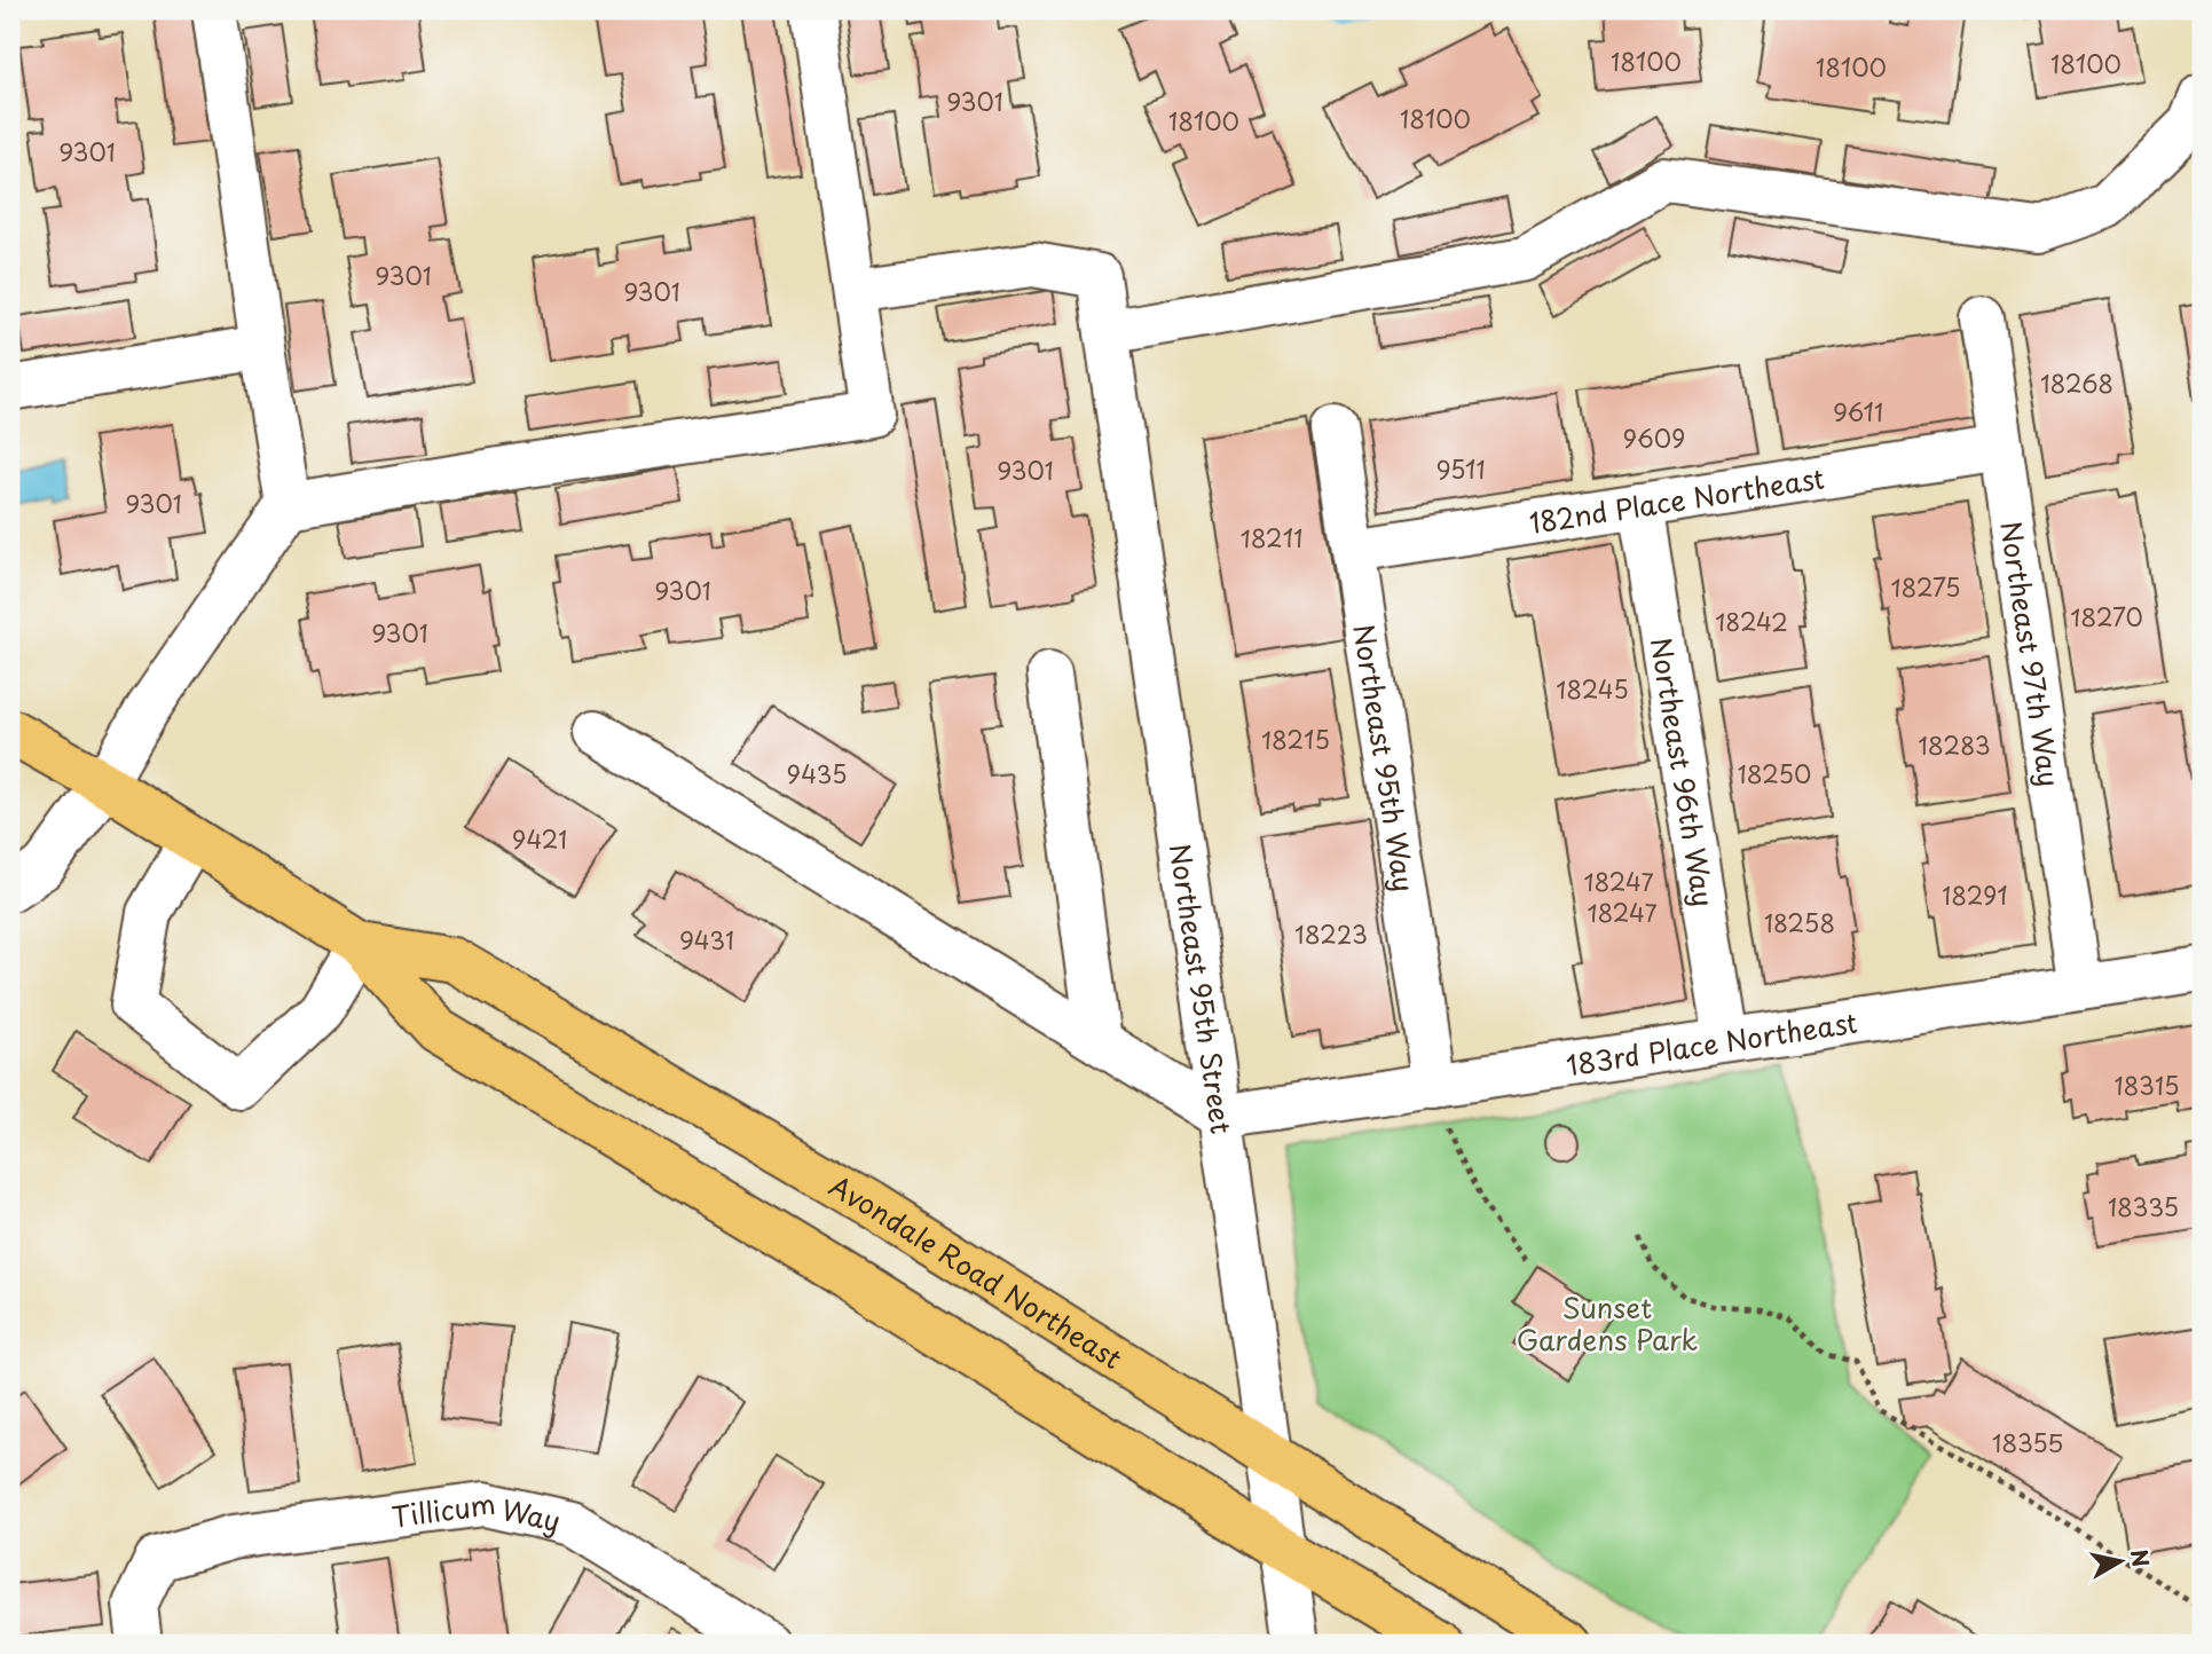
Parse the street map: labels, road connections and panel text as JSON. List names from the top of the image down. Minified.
{"streets":{"main road":["Avondale Road Northeast"],"street":["182nd Place Northeast","Northeast 97th Way","Northeast 95th Way","Northeast 96th Way","Northeast 95th Street","183rd Place Northeast","Tillicum Way"]},"crossings":[["182nd Place Northeast","Northeast 97th Way"],["182nd Place Northeast","Northeast 95th Way"],["182nd Place Northeast","Northeast 96th Way"],["Northeast 97th Way","183rd Place Northeast"],["Northeast 95th Way","183rd Place Northeast"],["Northeast 96th Way","183rd Place Northeast"],["Northeast 95th Street","183rd Place Northeast"],["Northeast 95th Street","Avondale Road Northeast"]],"parks":["Sunset Gardens Park"],"house_numbers":["18100","18100","18100","9301","18100","18100","9301","9301","9301","18268","9611","9609","9511","9301","9301","18211","18275","9301","18270","18242","9301","18245","18215","18283","9435","18250","9421","18247","18291","18247","18258","18223","9431","18315","18335","18355"],"north":"right"}
